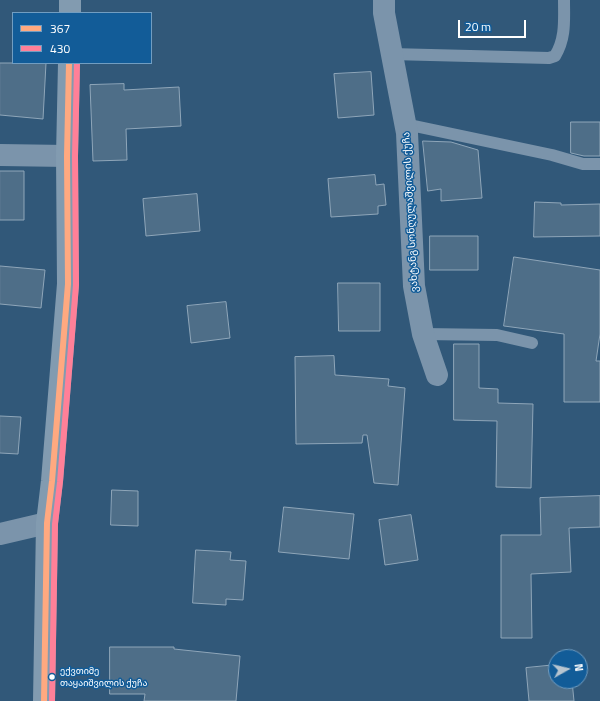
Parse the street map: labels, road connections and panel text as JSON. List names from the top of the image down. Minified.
{"streets":{"street":["ვახტანგ სონღულაშვილის ქუჩა"]},"places":["ექვთიმე თაყაიშვილის ქუჩა"],"lines":["transit line 367","transit line 430"],"legend":["367","430"],"scale_bar":"20 m","north":"right"}
